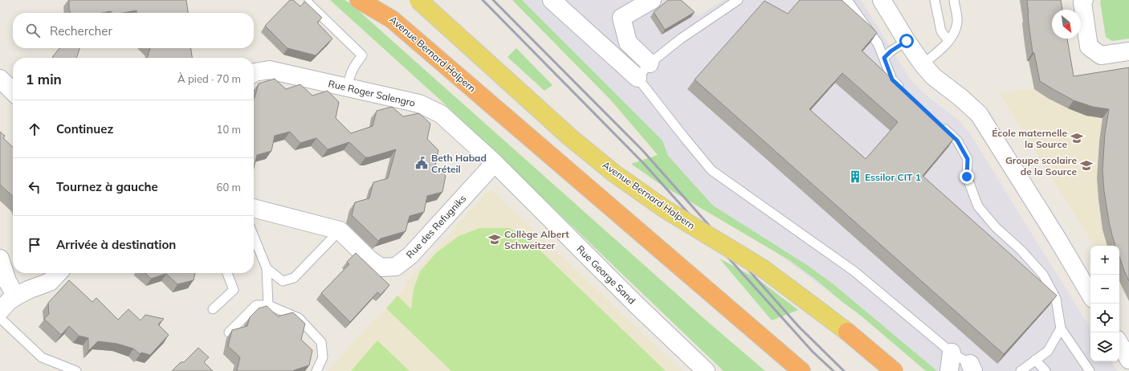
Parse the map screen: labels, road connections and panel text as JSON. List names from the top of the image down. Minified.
{"streets":{"highway":["Avenue Bernard Halpern"],"street":["Rue Roger Salengro","Rue des Refugniks","Rue George Sand"]},"crossings":[["Rue Roger Salengro","Rue des Refugniks"],["Rue Roger Salengro","Rue George Sand"],["Rue des Refugniks","Rue George Sand"]],"places":{"school or university":["École maternelle la Source","Groupe scolaire de la Source","Collège Albert Schweitzer"],"public building":["Beth Habad Créteil"],"building":["Essilor CIT 1"]},"north":"bottom right","page":{"search":"Rechercher","heading":["1 min","À pied · 70 m"],"list":[["Continuez","10 m"],["Tournez à gauche","60 m"],"Arrivée à destination"],"map_buttons":["+","−"]}}
